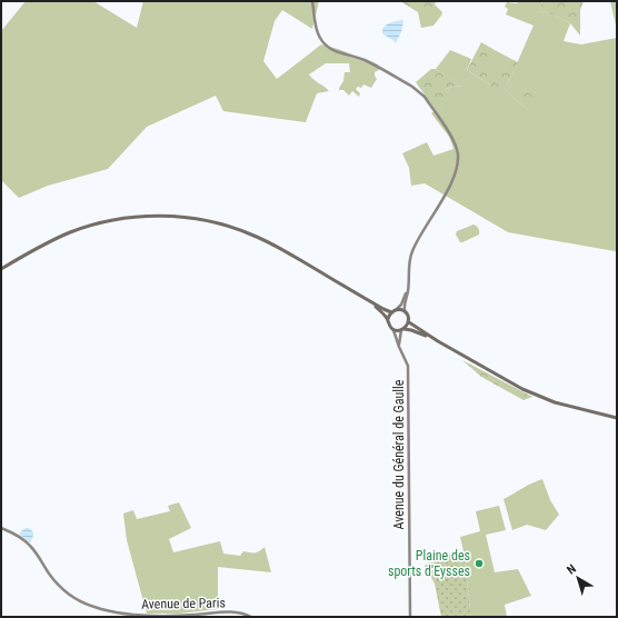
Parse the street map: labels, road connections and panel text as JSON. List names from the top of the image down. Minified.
{"streets":{"main road":["Avenue du Général de Gaulle","Avenue de Paris"]},"places":["Plaine des sports d'Eysses"],"north":"top left"}
